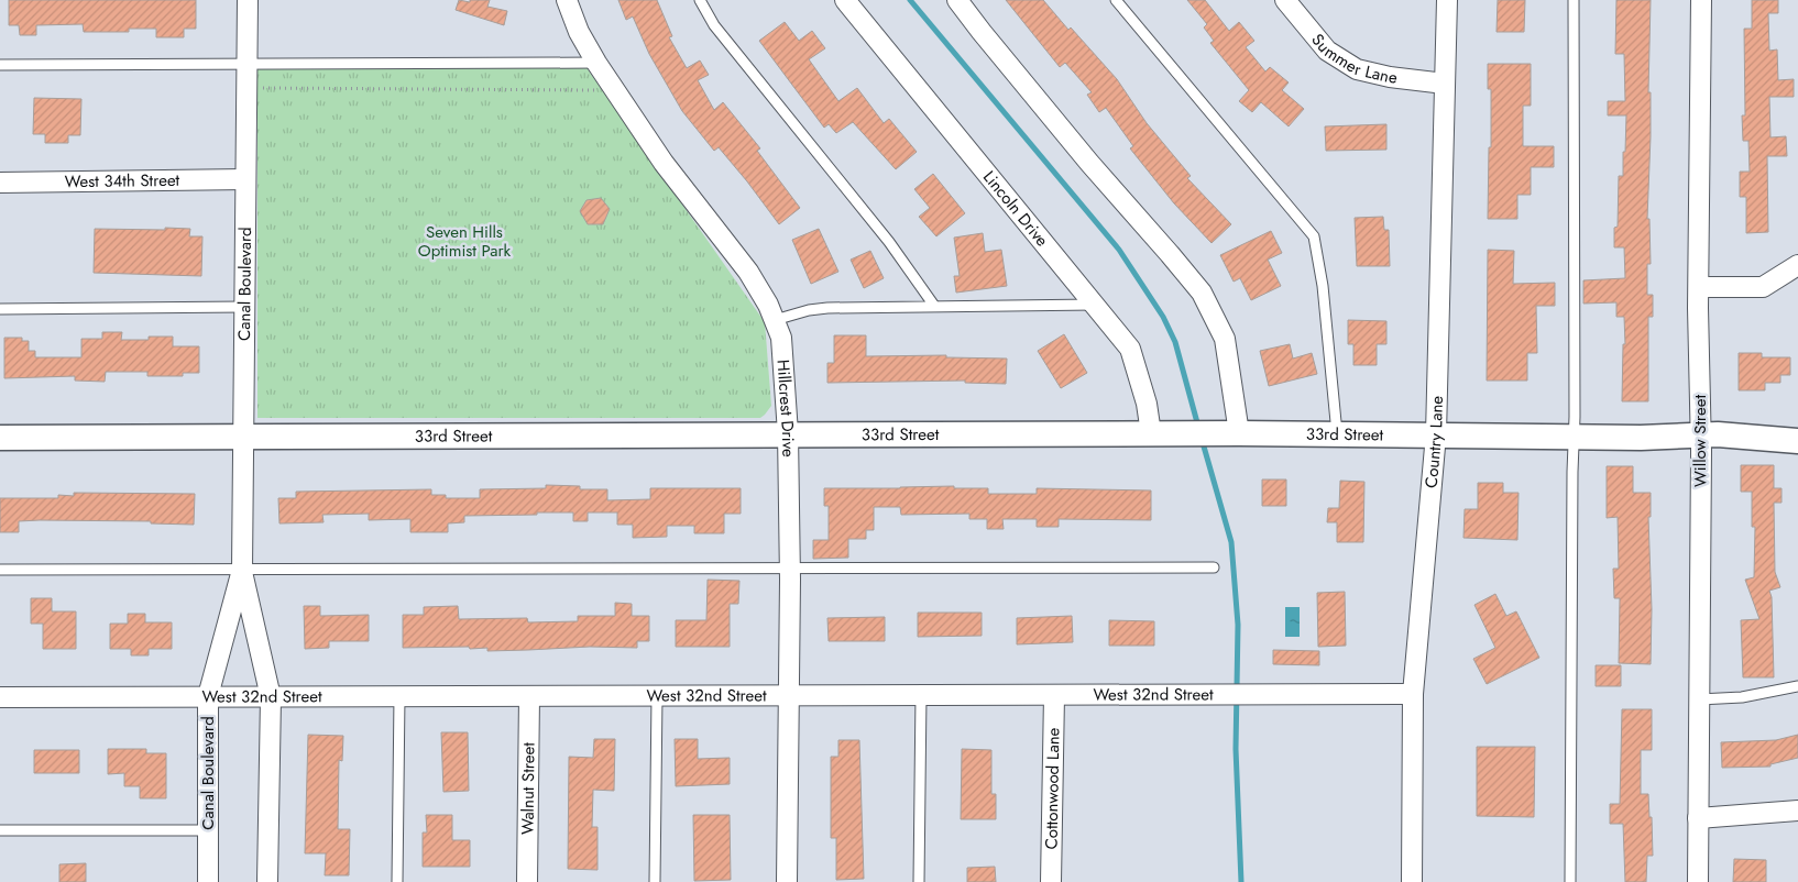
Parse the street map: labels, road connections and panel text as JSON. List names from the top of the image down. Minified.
{"streets":{"street":["Summer Lane","West 34th Street","Lincoln Drive","Canal Boulevard","Hillcrest Drive","33rd Street","Country Lane","Willow Street","West 32nd Street","Walnut Street","Cottonwood Lane"]},"crossings":[["Summer Lane","Country Lane"],["West 34th Street","Canal Boulevard"],["Lincoln Drive","33rd Street"],["Canal Boulevard","33rd Street"],["Canal Boulevard","West 32nd Street"],["Hillcrest Drive","33rd Street"],["Hillcrest Drive","West 32nd Street"],["33rd Street","Country Lane"],["33rd Street","Willow Street"],["Country Lane","West 32nd Street"],["West 32nd Street","Walnut Street"],["West 32nd Street","Cottonwood Lane"]],"parks":["Seven Hills Optimist Park"]}
